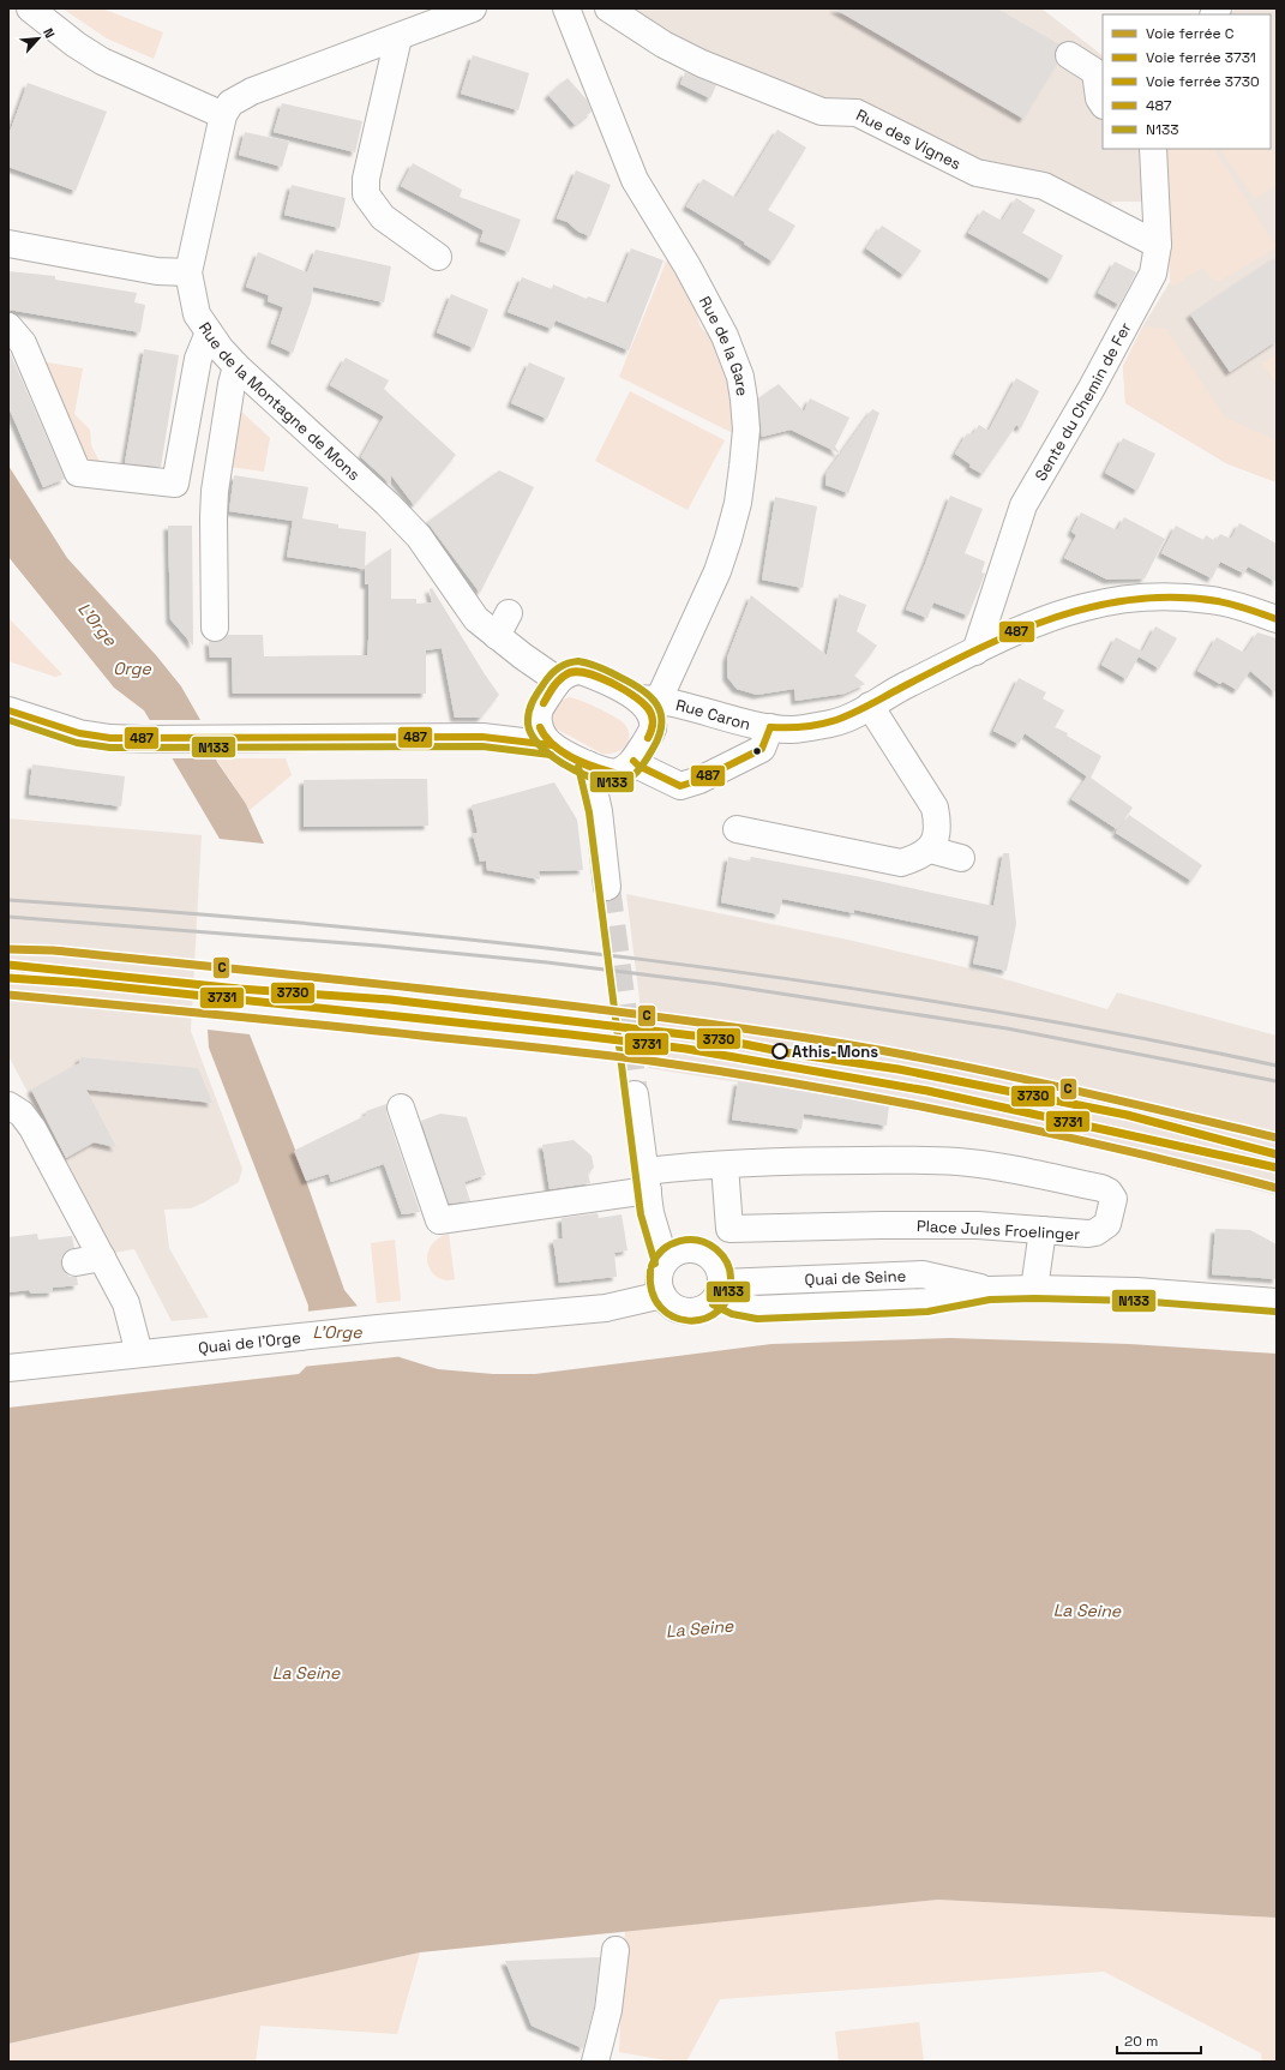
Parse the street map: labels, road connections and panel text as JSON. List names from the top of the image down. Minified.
{"streets":{"street":["Rue des Vignes","Rue de la Gare","Rue de la Montagne de Mons","Sente du Chemin de Fer","Rue Caron","Place Jules Froelinger","Quai de Seine","Quai de l'Orge"]},"crossings":[["Rue des Vignes","Sente du Chemin de Fer"],["Rue de la Gare","Rue de la Montagne de Mons"],["Rue de la Gare","Rue Caron"],["Rue de la Montagne de Mons","Rue Caron"],["Sente du Chemin de Fer","Rue Caron"],["Quai de Seine","Quai de l'Orge"]],"water":["L'Orge","Orge","La Seine"],"places":["Athis-Mons"],"lines":["transit line 487","transit line N133","rail line C","rail line 3730","rail line 3731"],"legend":["Voie ferrée C","Voie ferrée 3731","Voie ferrée 3730","487","N133"],"scale_bar":"20 m","north":"top right"}
